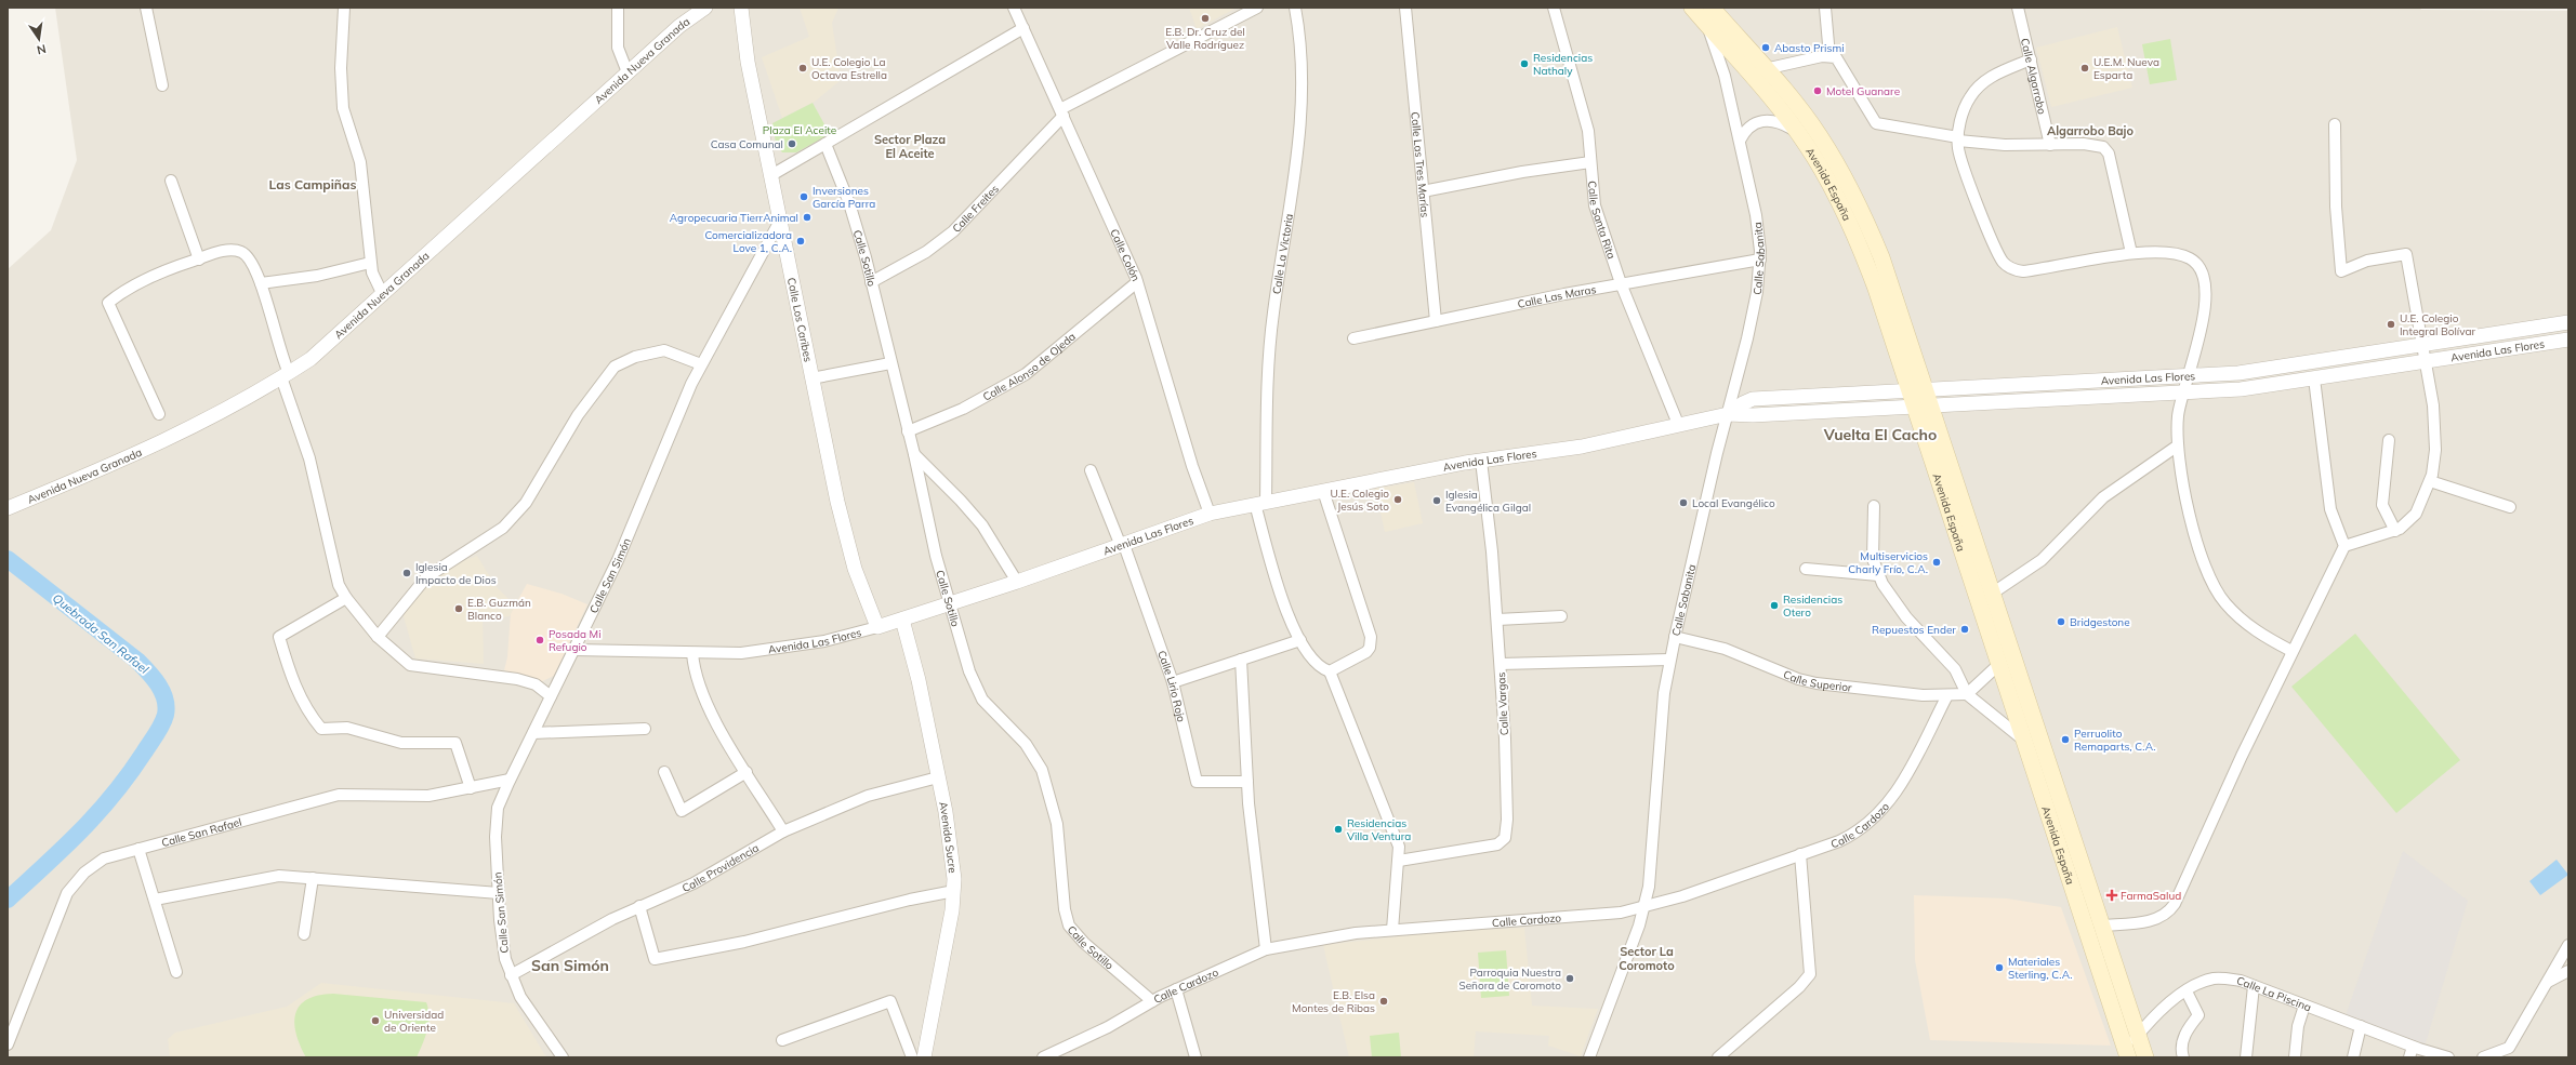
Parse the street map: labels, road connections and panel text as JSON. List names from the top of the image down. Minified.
{"streets":{"main road":["Avenida España"],"street":["Avenida Nueva Granada","Calle Algarrobo","Calle Las Tres Marías","Calle Freites","Calle Santa Rita","Calle La Victoria","Calle Colón","Calle Sotillo","Calle Sabanita","Calle Las Maras","Calle Los Caribes","Avenida Las Flores","Calle Alonso de Ojeda","Calle San Simón","Calle Superior","Calle Lirio Rojo","Calle Vargas","Calle Cardozo","Calle San Rafael","Avenida Sucre","Calle Providencia","Calle La Piscina"]},"crossings":[["Calle Las Tres Marías","Calle Las Maras"],["Avenida España","Calle Sabanita"],["Avenida España","Avenida Las Flores"],["Avenida España","Calle La Piscina"],["Calle Freites","Calle Colón"],["Calle Freites","Calle Sotillo"],["Calle Santa Rita","Calle Las Maras"],["Calle Santa Rita","Avenida Las Flores"],["Calle La Victoria","Avenida Las Flores"],["Calle Colón","Avenida Las Flores"],["Calle Colón","Calle Alonso de Ojeda"],["Calle Sotillo","Avenida Las Flores"],["Calle Sotillo","Calle Alonso de Ojeda"],["Calle Sotillo","Calle Cardozo"],["Calle Sabanita","Calle Las Maras"],["Calle Sabanita","Avenida Las Flores"],["Calle Sabanita","Calle Superior"],["Calle Sabanita","Calle Cardozo"],["Calle Los Caribes","Avenida Las Flores"],["Calle Los Caribes","Calle San Simón"],["Avenida Las Flores","Calle San Simón"],["Avenida Las Flores","Calle Lirio Rojo"],["Avenida Las Flores","Calle Vargas"],["Avenida Las Flores","Avenida Sucre"],["Calle San Simón","Calle San Rafael"],["Calle San Simón","Calle Providencia"],["Calle Superior","Calle Cardozo"],["Avenida Sucre","Calle Providencia"]],"districts":["Algarrobo Bajo","Sector Plaza El Aceite","Las Campiñas","Vuelta El Cacho","Sector La Coromoto","San Simón"],"water":["Quebrada San Rafael"],"parks":["Plaza El Aceite"],"places":{"other":["E.B. Dr. Cruz del Valle Rodríguez","Abasto Prismi","Residencias Nathaly","U.E. Colegio La Octava Estrella","U.E.M. Nueva Esparta","Motel Guanare","Casa Comunal","Inversiones García Parra","Agropecuaria TierrAnimal","Comercializadora Love 1, C.A.","U.E. Colegio Integral Bolívar","U.E. Colegio Jesús Soto","Iglesia Evangélica Gilgal","Local Evangélico","Multiservicios Charly Frío, C.A.","Iglesia Impacto de Dios","Residencias Otero","E.B. Guzmán Blanco","Bridgestone","Repuestos Ender","Posada Mi Refugio","Perruolito Remaparts, C.A.","Residencias Villa Ventura","Materiales Sterling, C.A.","Parroquia Nuestra Señora de Coromoto","E.B. Elsa Montes de Ribas","Universidad de Oriente"],"health":["FarmaSalud"]},"north":"bottom"}
